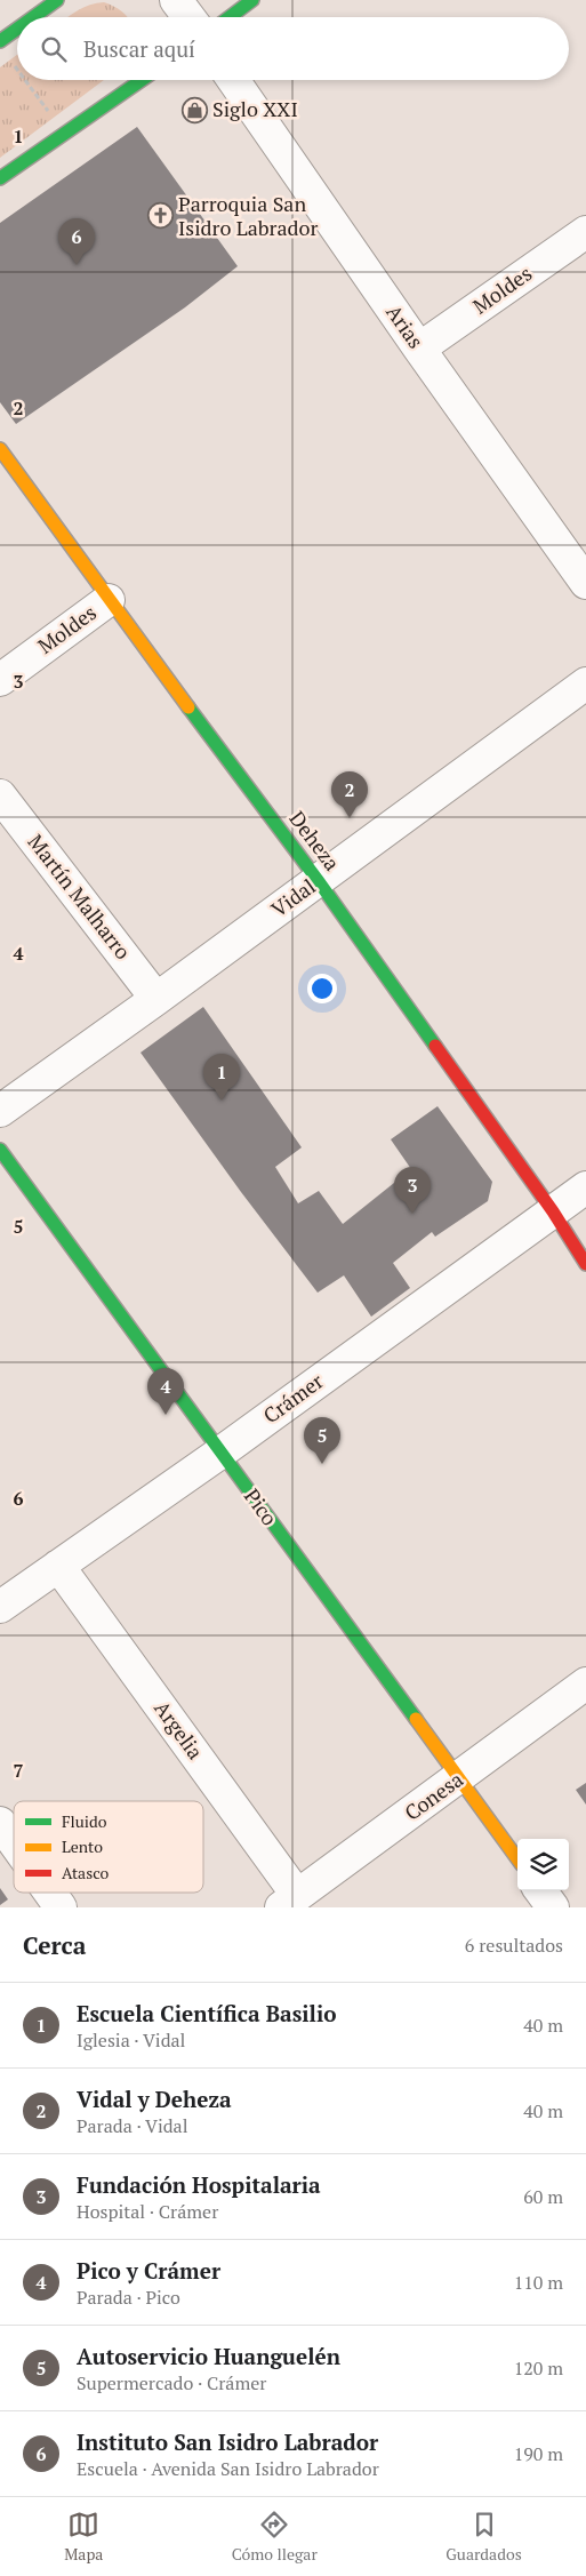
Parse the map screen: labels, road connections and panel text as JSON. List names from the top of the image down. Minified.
{"streets":{"street":["Moldes","Arias","Deheza","Martín Malharro","Vidal","Crámer","Pico","Argelia","Conesa"]},"crossings":[["Moldes","Arias"],["Moldes","Deheza"],["Deheza","Vidal"],["Deheza","Crámer"],["Martín Malharro","Vidal"],["Crámer","Pico"],["Crámer","Argelia"],["Pico","Conesa"],["Argelia","Conesa"]],"places":{"shop":["Siglo XXI"],"church":["Parroquia San Isidro Labrador"]},"legend":["Fluido","Lento","Atasco"],"page":{"search":"Buscar aquí","pins":["6","2","1","3","4","5"],"heading":["Cerca","6 resultados"],"list":[{"mark":"1","name":"Escuela Científica Basilio","note":"Iglesia · Vidal","value":"40 m"},{"mark":"2","name":"Vidal y Deheza","note":"Parada · Vidal","value":"40 m"},{"mark":"3","name":"Fundación Hospitalaria","note":"Hospital · Crámer","value":"60 m"},{"mark":"4","name":"Pico y Crámer","note":"Parada · Pico","value":"110 m"},{"mark":"5","name":"Autoservicio Huanguelén","note":"Supermercado · Crámer","value":"120 m"},{"mark":"6","name":"Instituto San Isidro Labrador","note":"Escuela · Avenida San Isidro Labrador","value":"190 m"}],"nav":["Mapa","Cómo llegar","Guardados"]},"grid":{"rows":["1","2","3","4","5","6","7"]}}
